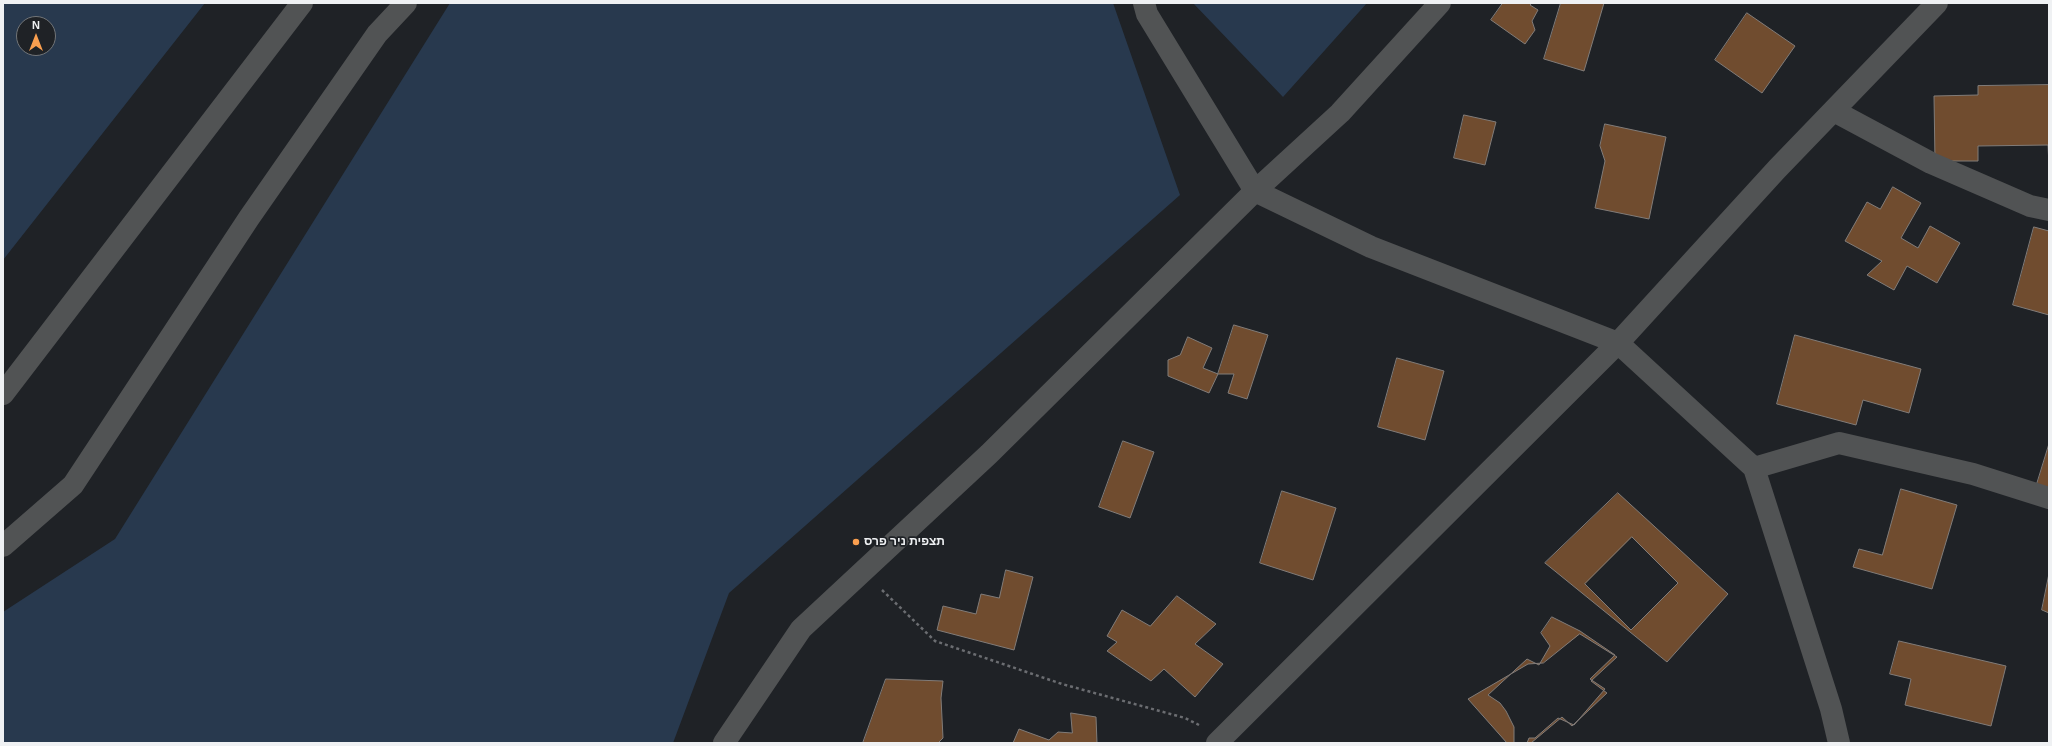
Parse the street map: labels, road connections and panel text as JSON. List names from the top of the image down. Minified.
{"places":["תצפית ניר פרס"],"north":"top"}
